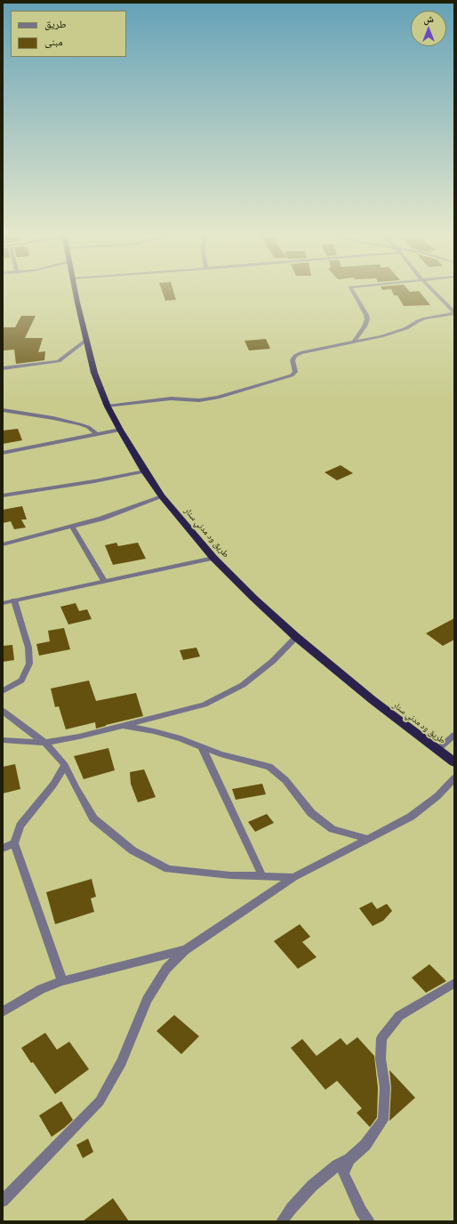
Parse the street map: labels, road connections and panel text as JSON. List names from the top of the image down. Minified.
{"streets":{"highway":["طريق ود مدني سنار"]},"legend":["طريق","مبنى"],"north":"top"}
